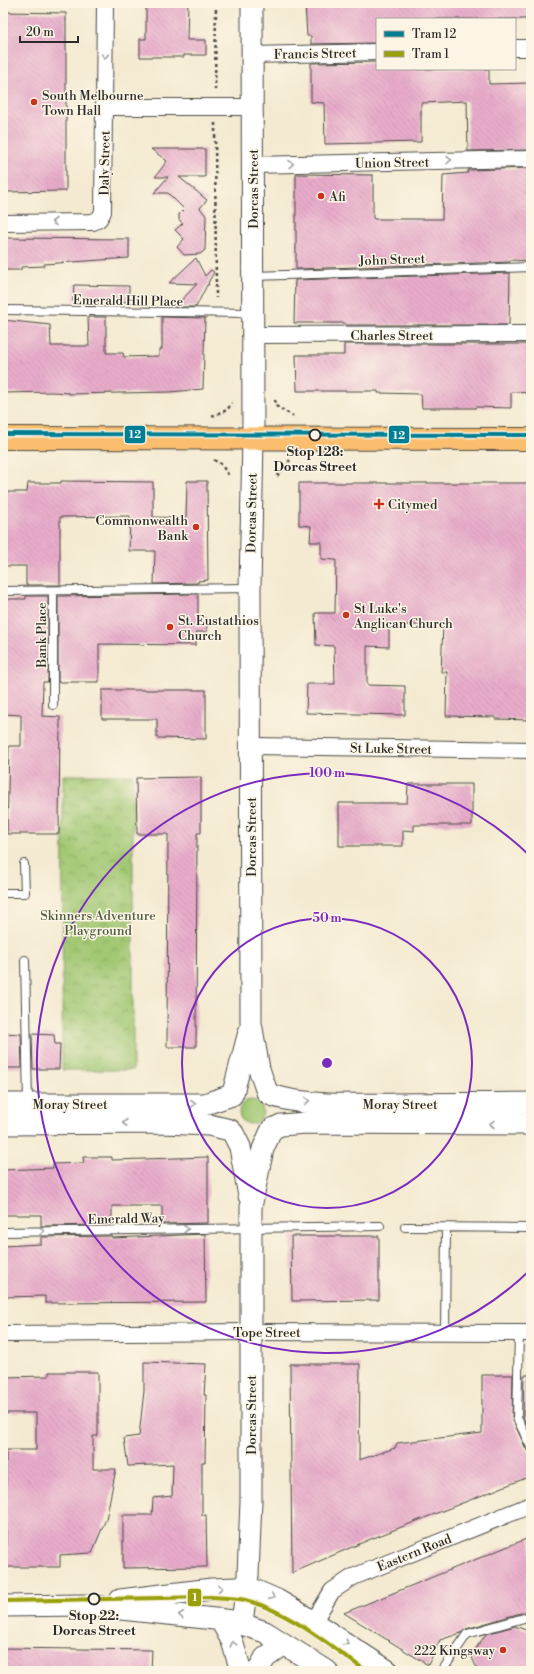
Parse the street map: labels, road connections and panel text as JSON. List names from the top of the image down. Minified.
{"streets":{"street":["Francis Street","Union Street","Daly Street","Dorcas Street","Charles Street","St Luke Street","Moray Street","Tope Street","Eastern Road"],"lane":["John Street","Emerald Hill Place","Bank Place","Emerald Way"]},"crossings":[["Francis Street","Dorcas Street"],["Union Street","Dorcas Street"],["Dorcas Street","John Street"],["Dorcas Street","Emerald Hill Place"],["Dorcas Street","Charles Street"],["Dorcas Street","St Luke Street"],["Dorcas Street","Moray Street"],["Dorcas Street","Emerald Way"],["Dorcas Street","Tope Street"]],"one_way":["Union Street","Emerald Way"],"parks":["Skinners Adventure Playground"],"places":{"other":["South Melbourne Town Hall","Afi","Stop 128: Dorcas Street","Commonwealth Bank","St Luke's Anglican Church","St. Eustathios Church","Stop 22: Dorcas Street","222 Kingsway"],"health":["Citymed"]},"lines":["tram line 12","tram line 1"],"legend":["Tram 12","Tram 1"],"scale_bar":"20 m","rings":["100 m","50 m"]}
